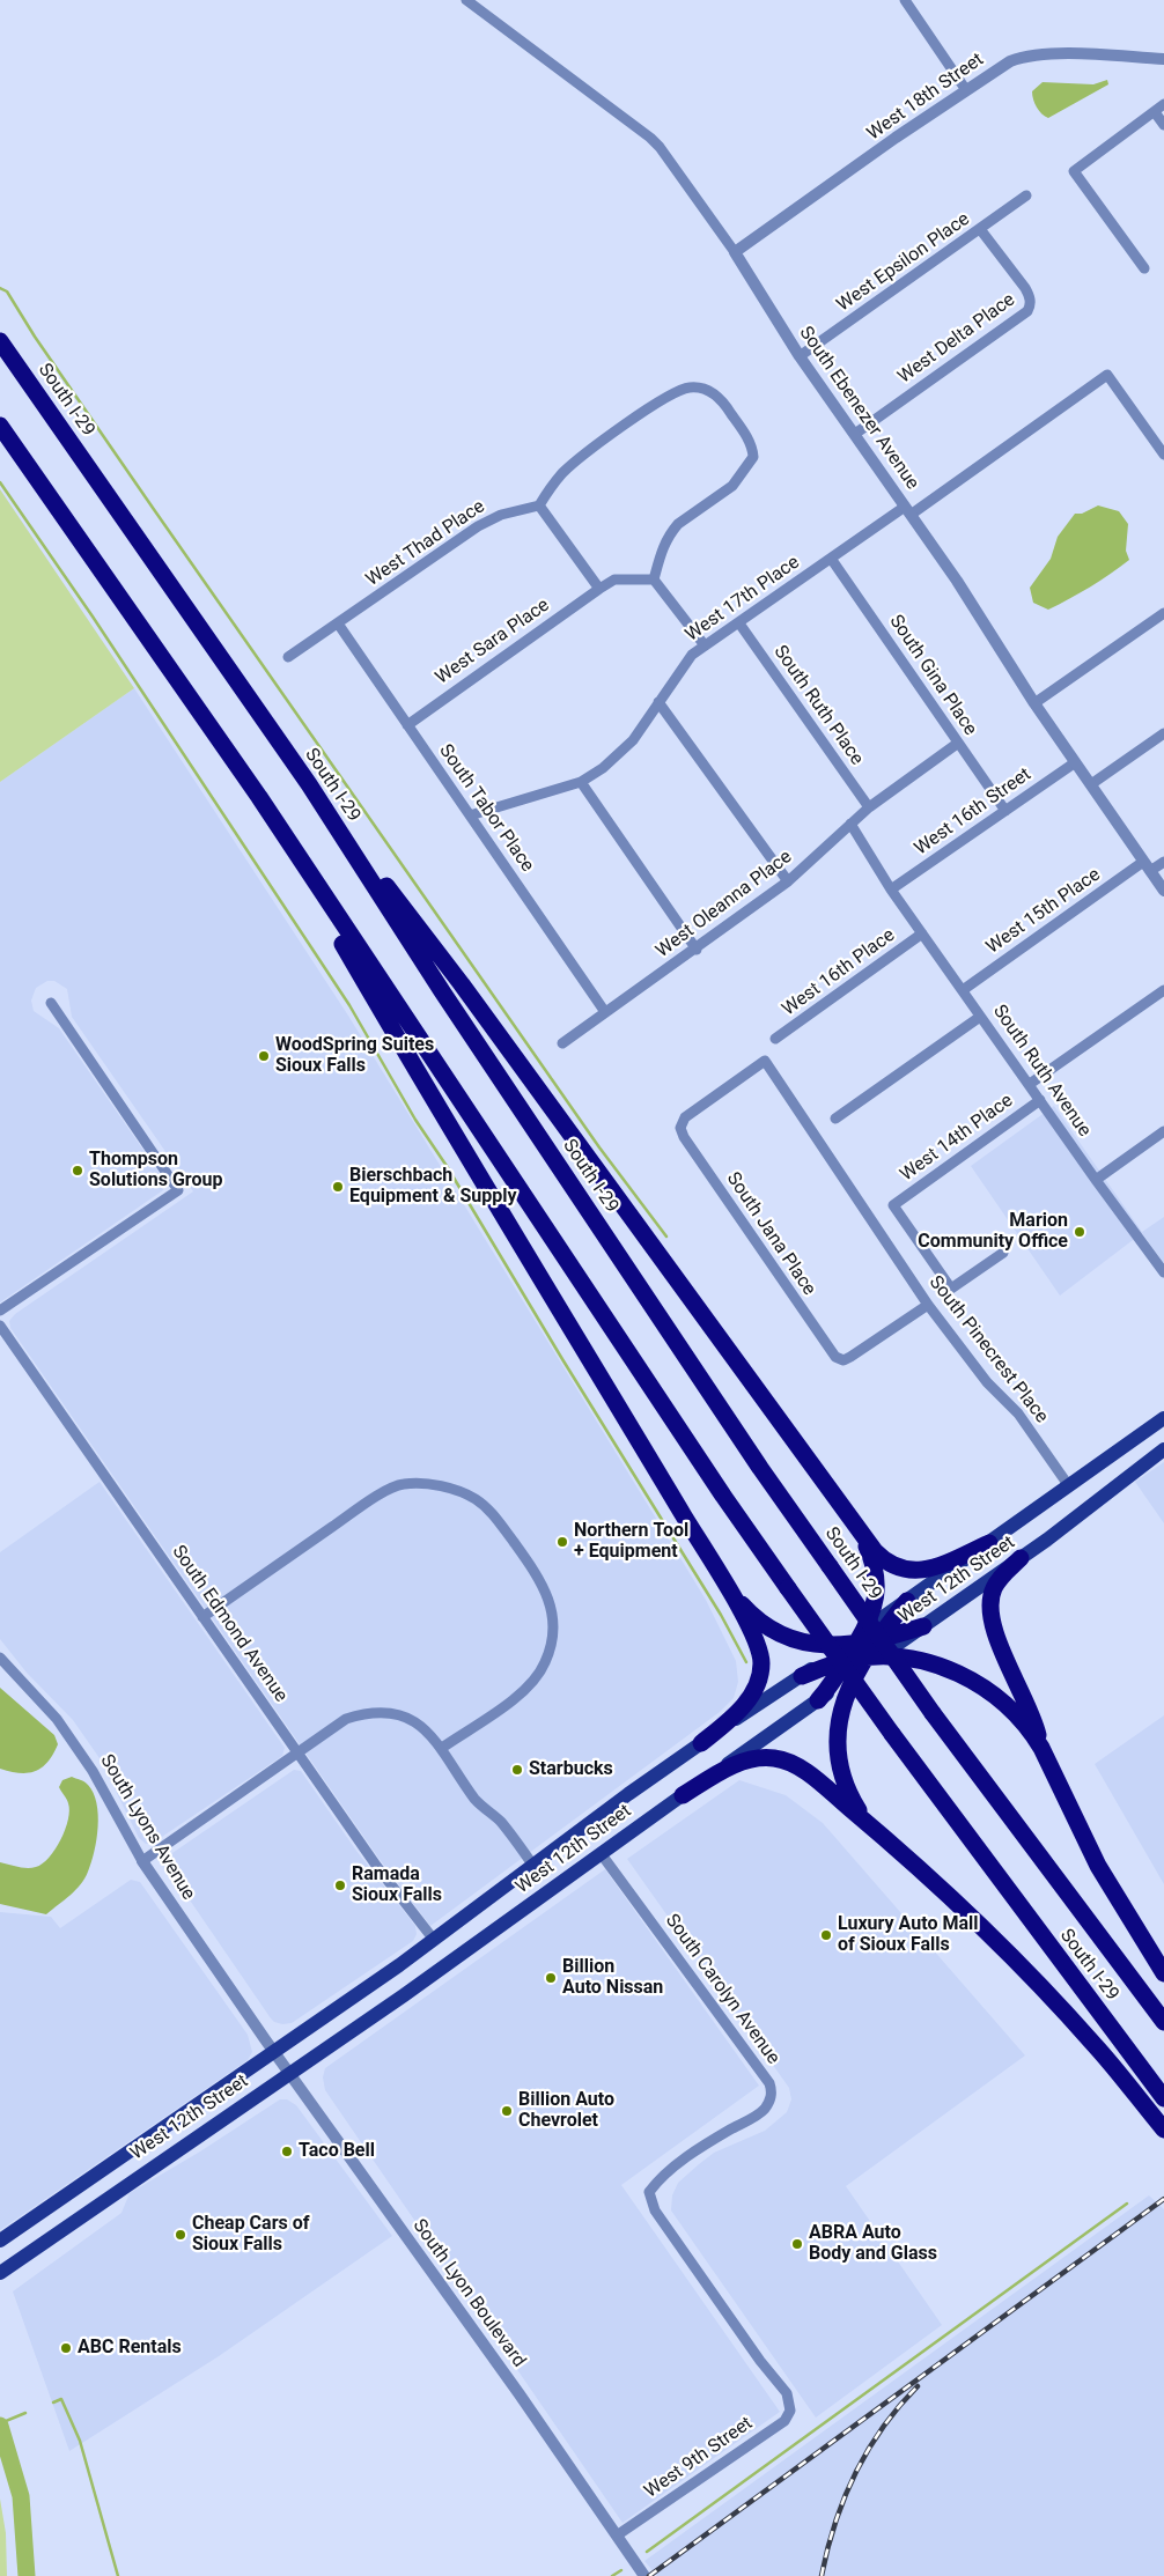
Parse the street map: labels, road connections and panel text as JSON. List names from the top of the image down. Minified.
{"streets":{"highway":["South I-29"],"main road":["West 12th Street"],"street":["West 18th Street","West Epsilon Place","West Delta Place","South Ebenezer Avenue","West Thad Place","West 17th Place","West Sara Place","South Gina Place","South Ruth Place","South Tabor Place","West 16th Street","West Oleanna Place","West 15th Place","West 16th Place","South Ruth Avenue","West 14th Place","South Jana Place","South Pinecrest Place","South Edmond Avenue","South Lyons Avenue","South Carolyn Avenue","South Lyon Boulevard","West 9th Street"]},"crossings":[["West 18th Street","South Ebenezer Avenue"],["West Epsilon Place","West Delta Place"],["West Epsilon Place","South Ebenezer Avenue"],["West Delta Place","South Ebenezer Avenue"],["South Ebenezer Avenue","West 17th Place"],["South Ebenezer Avenue","West 16th Street"],["South Ebenezer Avenue","West 15th Place"],["West Thad Place","South Tabor Place"],["West 17th Place","South Gina Place"],["West 17th Place","South Ruth Place"],["West 17th Place","South Tabor Place"],["West Sara Place","South Tabor Place"],["South Gina Place","West 16th Street"],["South Gina Place","West Oleanna Place"],["South Ruth Place","West Oleanna Place"],["South Tabor Place","West Oleanna Place"],["West 16th Street","South Ruth Avenue"],["West 15th Place","South Ruth Avenue"],["West 16th Place","South Ruth Avenue"],["South Ruth Avenue","West 14th Place"],["South Jana Place","South Pinecrest Place"],["South Pinecrest Place","West 12th Street"],["West 12th Street","South Edmond Avenue"],["West 12th Street","South Lyons Avenue"],["West 12th Street","South Carolyn Avenue"],["West 12th Street","South Lyon Boulevard"],["South Lyons Avenue","South Lyon Boulevard"],["South Carolyn Avenue","West 9th Street"],["South Lyon Boulevard","West 9th Street"]],"places":["WoodSpring Suites Sioux Falls","Thompson Solutions Group","Bierschbach Equipment & Supply","Marion Community Office","Northern Tool + Equipment","Starbucks","Ramada Sioux Falls","Luxury Auto Mall of Sioux Falls","Billion Auto Nissan","Billion Auto Chevrolet","Taco Bell","Cheap Cars of Sioux Falls","ABRA Auto Body and Glass","ABC Rentals"]}
